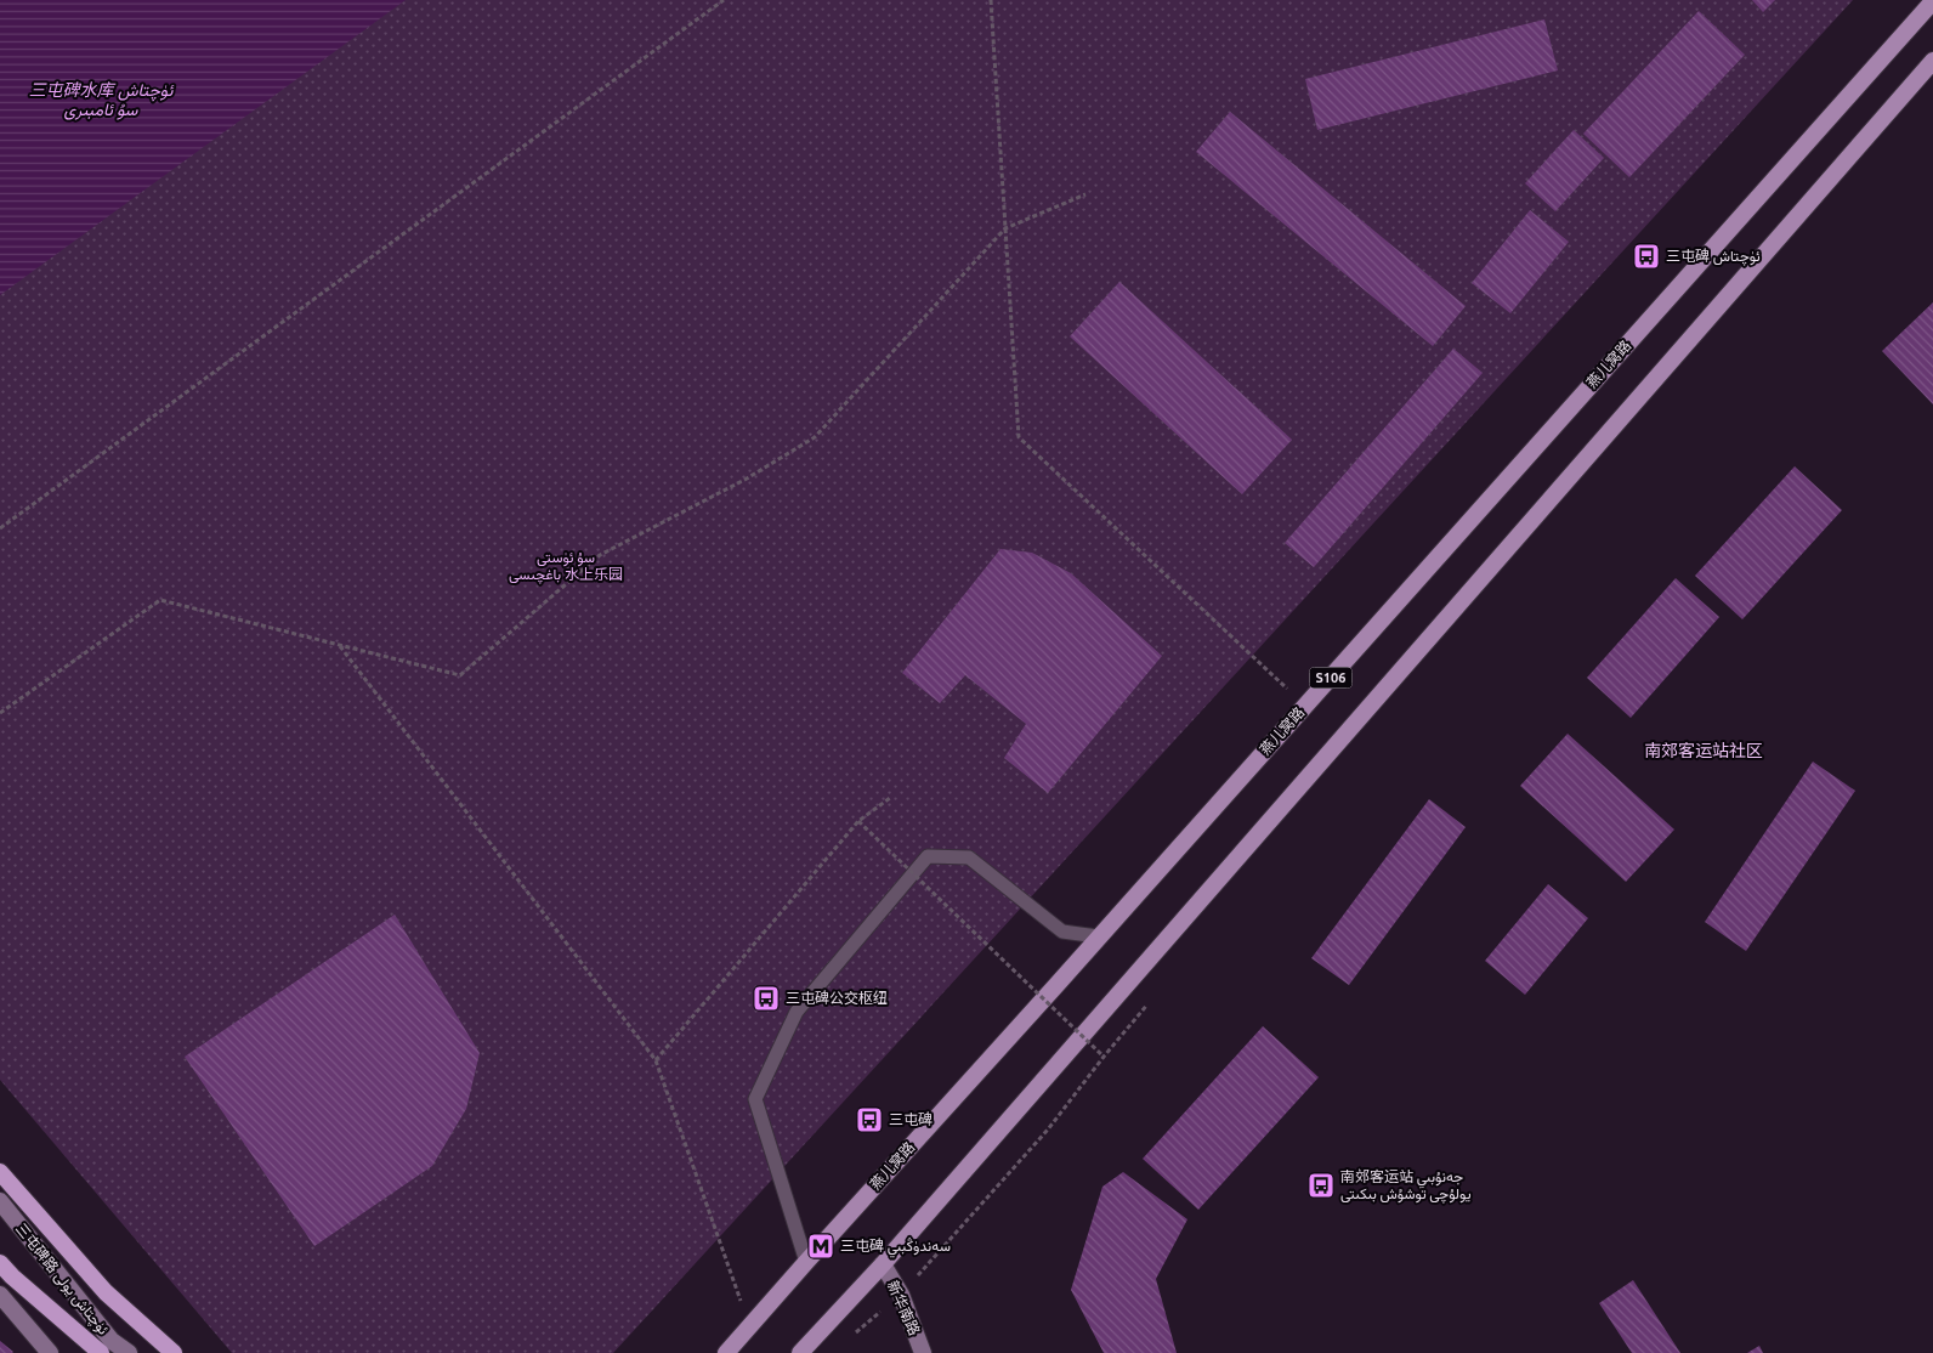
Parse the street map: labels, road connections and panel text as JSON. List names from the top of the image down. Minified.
{"streets":{"main road":["燕儿窝路","S106","三屯碑路 ئۈچتاش يولى","新华南路"]},"districts":["南郊客运站社区"],"water":["三屯碑水库 ئۈچتاش سۇ ئامبىرى"],"parks":["سۇ ئۈستى باغچىسى 水上乐园"],"places":{"bus stop":["三屯碑 ئۈچتاش","三屯碑公交枢纽","三屯碑","南郊客运站 جەنۇبىي يولۇچى توشۇش بىكىتى"],"metro station":["三屯碑 سەندۈڭبىي"]}}
